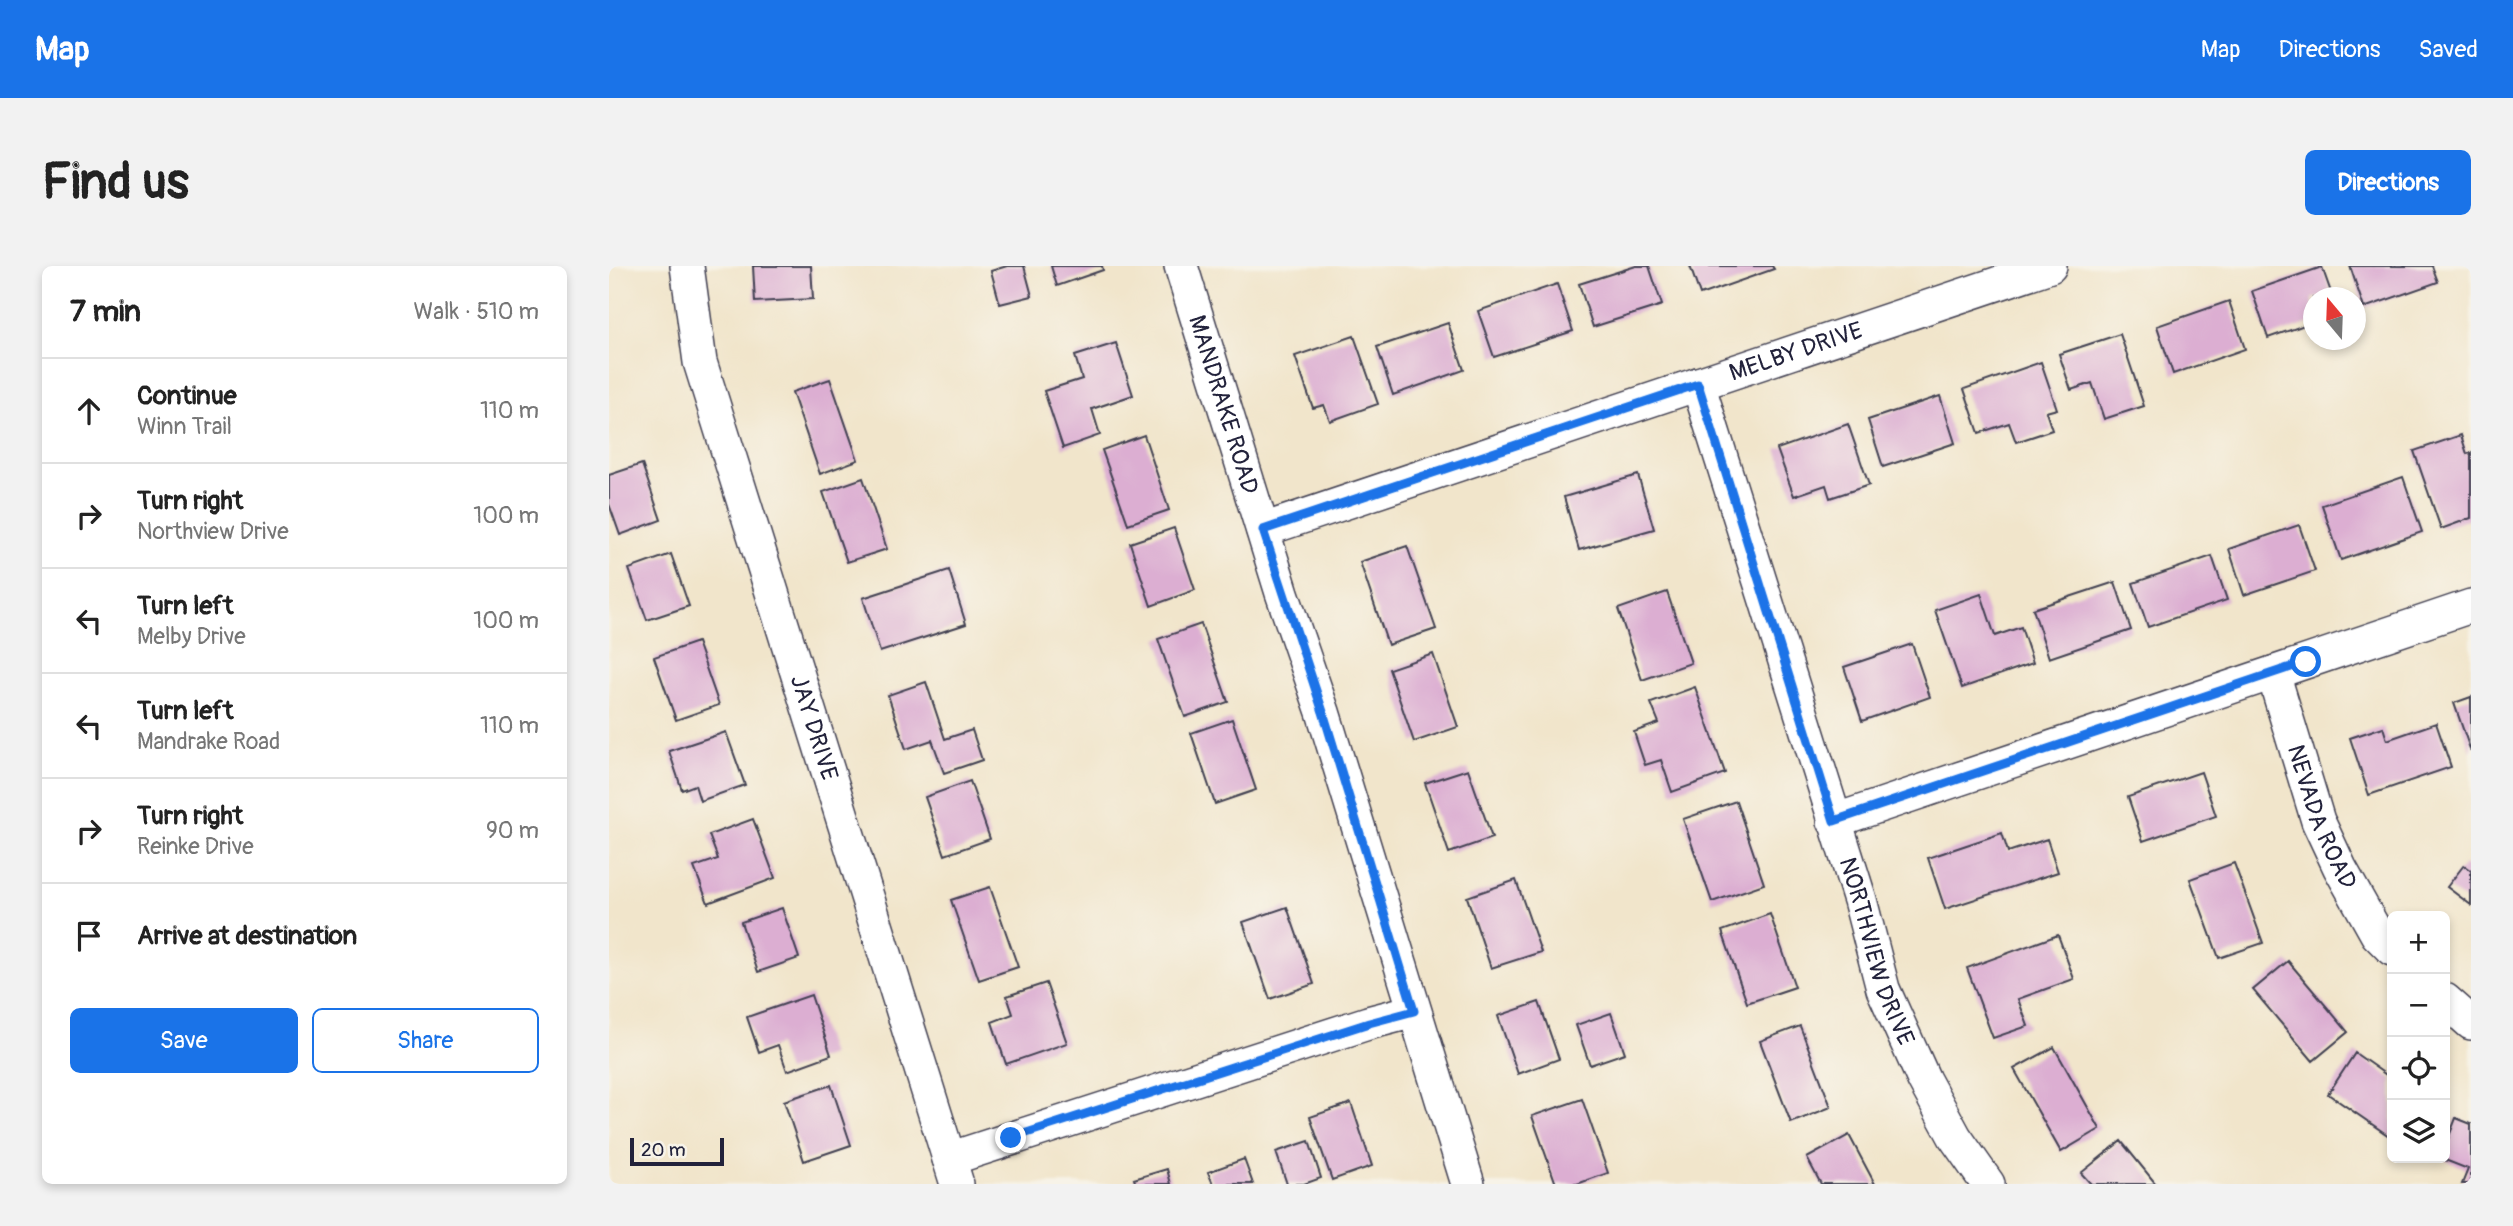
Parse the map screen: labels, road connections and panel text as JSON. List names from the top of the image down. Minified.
{"streets":{"street":["MELBY DRIVE","MANDRAKE ROAD","JAY DRIVE","NEVADA ROAD","NORTHVIEW DRIVE"]},"crossings":[["MELBY DRIVE","MANDRAKE ROAD"],["MELBY DRIVE","NORTHVIEW DRIVE"]],"scale_bar":"20 m","north":"top","page":{"header":"Map","nav":["Map","Directions","Saved"],"buttons":["Directions",["Save","Share"]],"title":"Find us","heading":["7 min","Walk · 510 m"],"list":[["Continue","Winn Trail","110 m"],["Turn right","Northview Drive","100 m"],["Turn left","Melby Drive","100 m"],["Turn left","Mandrake Road","110 m"],["Turn right","Reinke Drive","90 m"],"Arrive at destination"],"map_buttons":["+","−"],"scale":"20 m"}}
